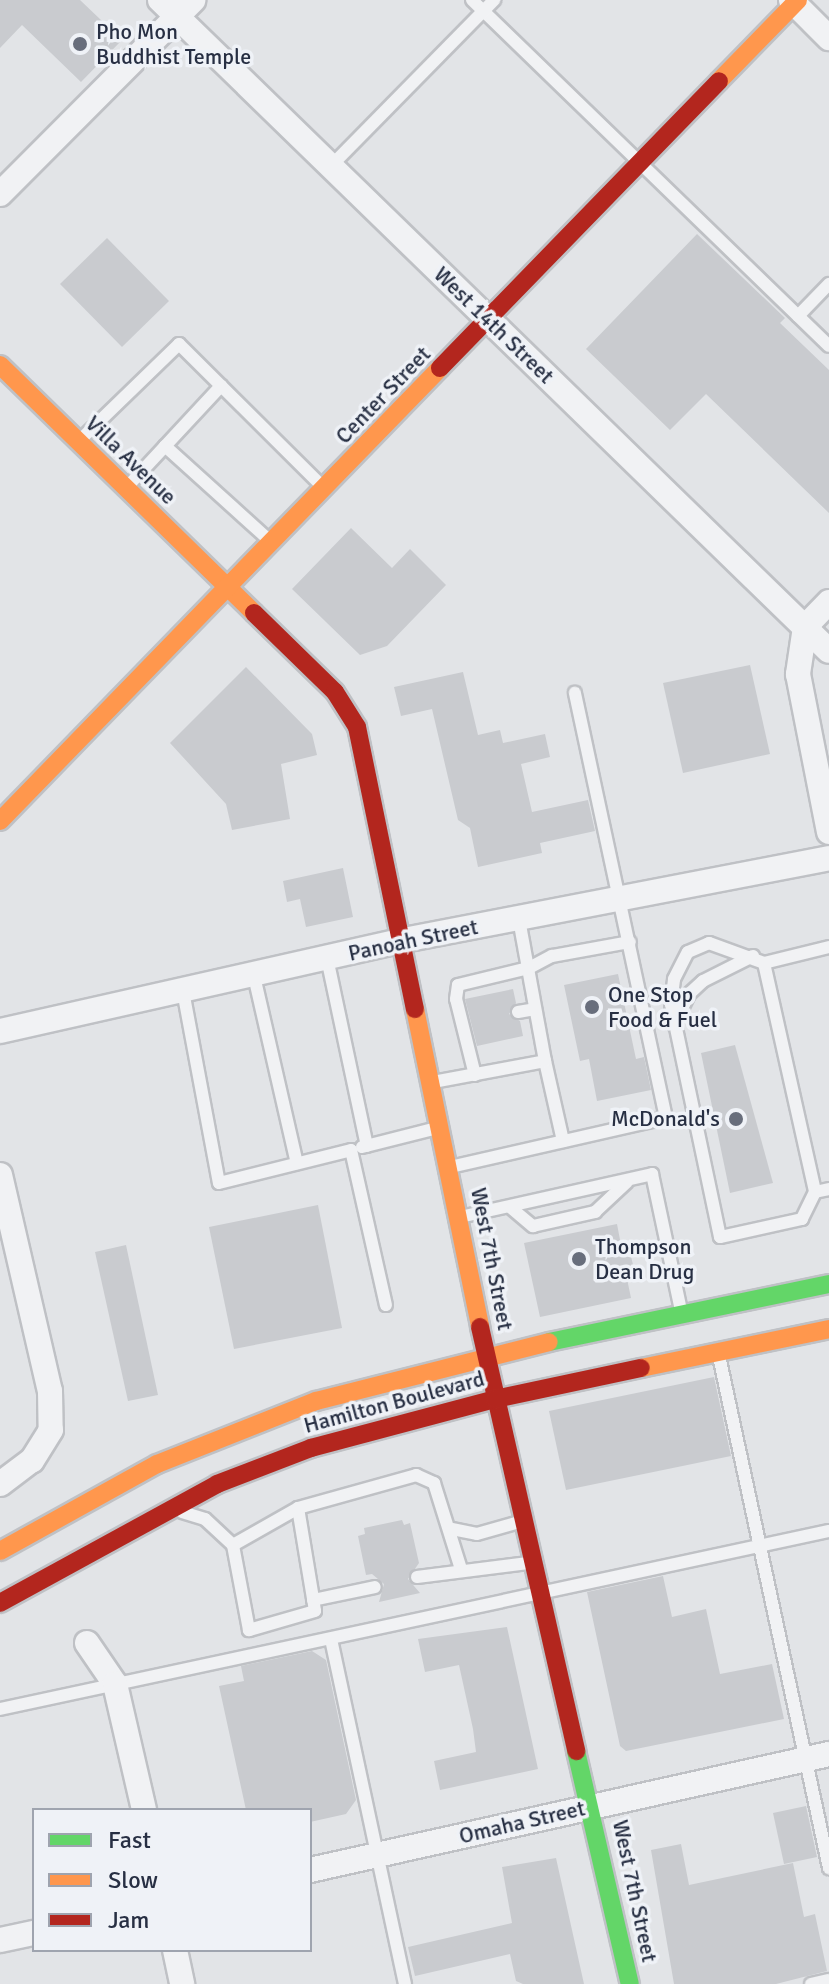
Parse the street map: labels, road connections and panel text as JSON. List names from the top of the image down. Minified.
{"streets":{"main road":["Center Street","Villa Avenue","West 7th Street","Hamilton Boulevard"],"street":["West 14th Street","Panoah Street","Omaha Street"]},"crossings":[["West 14th Street","Center Street"],["Center Street","Villa Avenue"],["Center Street","West 7th Street"],["Villa Avenue","West 7th Street"],["Panoah Street","West 7th Street"],["West 7th Street","Hamilton Boulevard"],["West 7th Street","Omaha Street"]],"places":["Pho Mon Buddhist Temple","One Stop Food & Fuel","McDonald's","Thompson Dean Drug"],"legend":["Fast","Slow","Jam"]}
